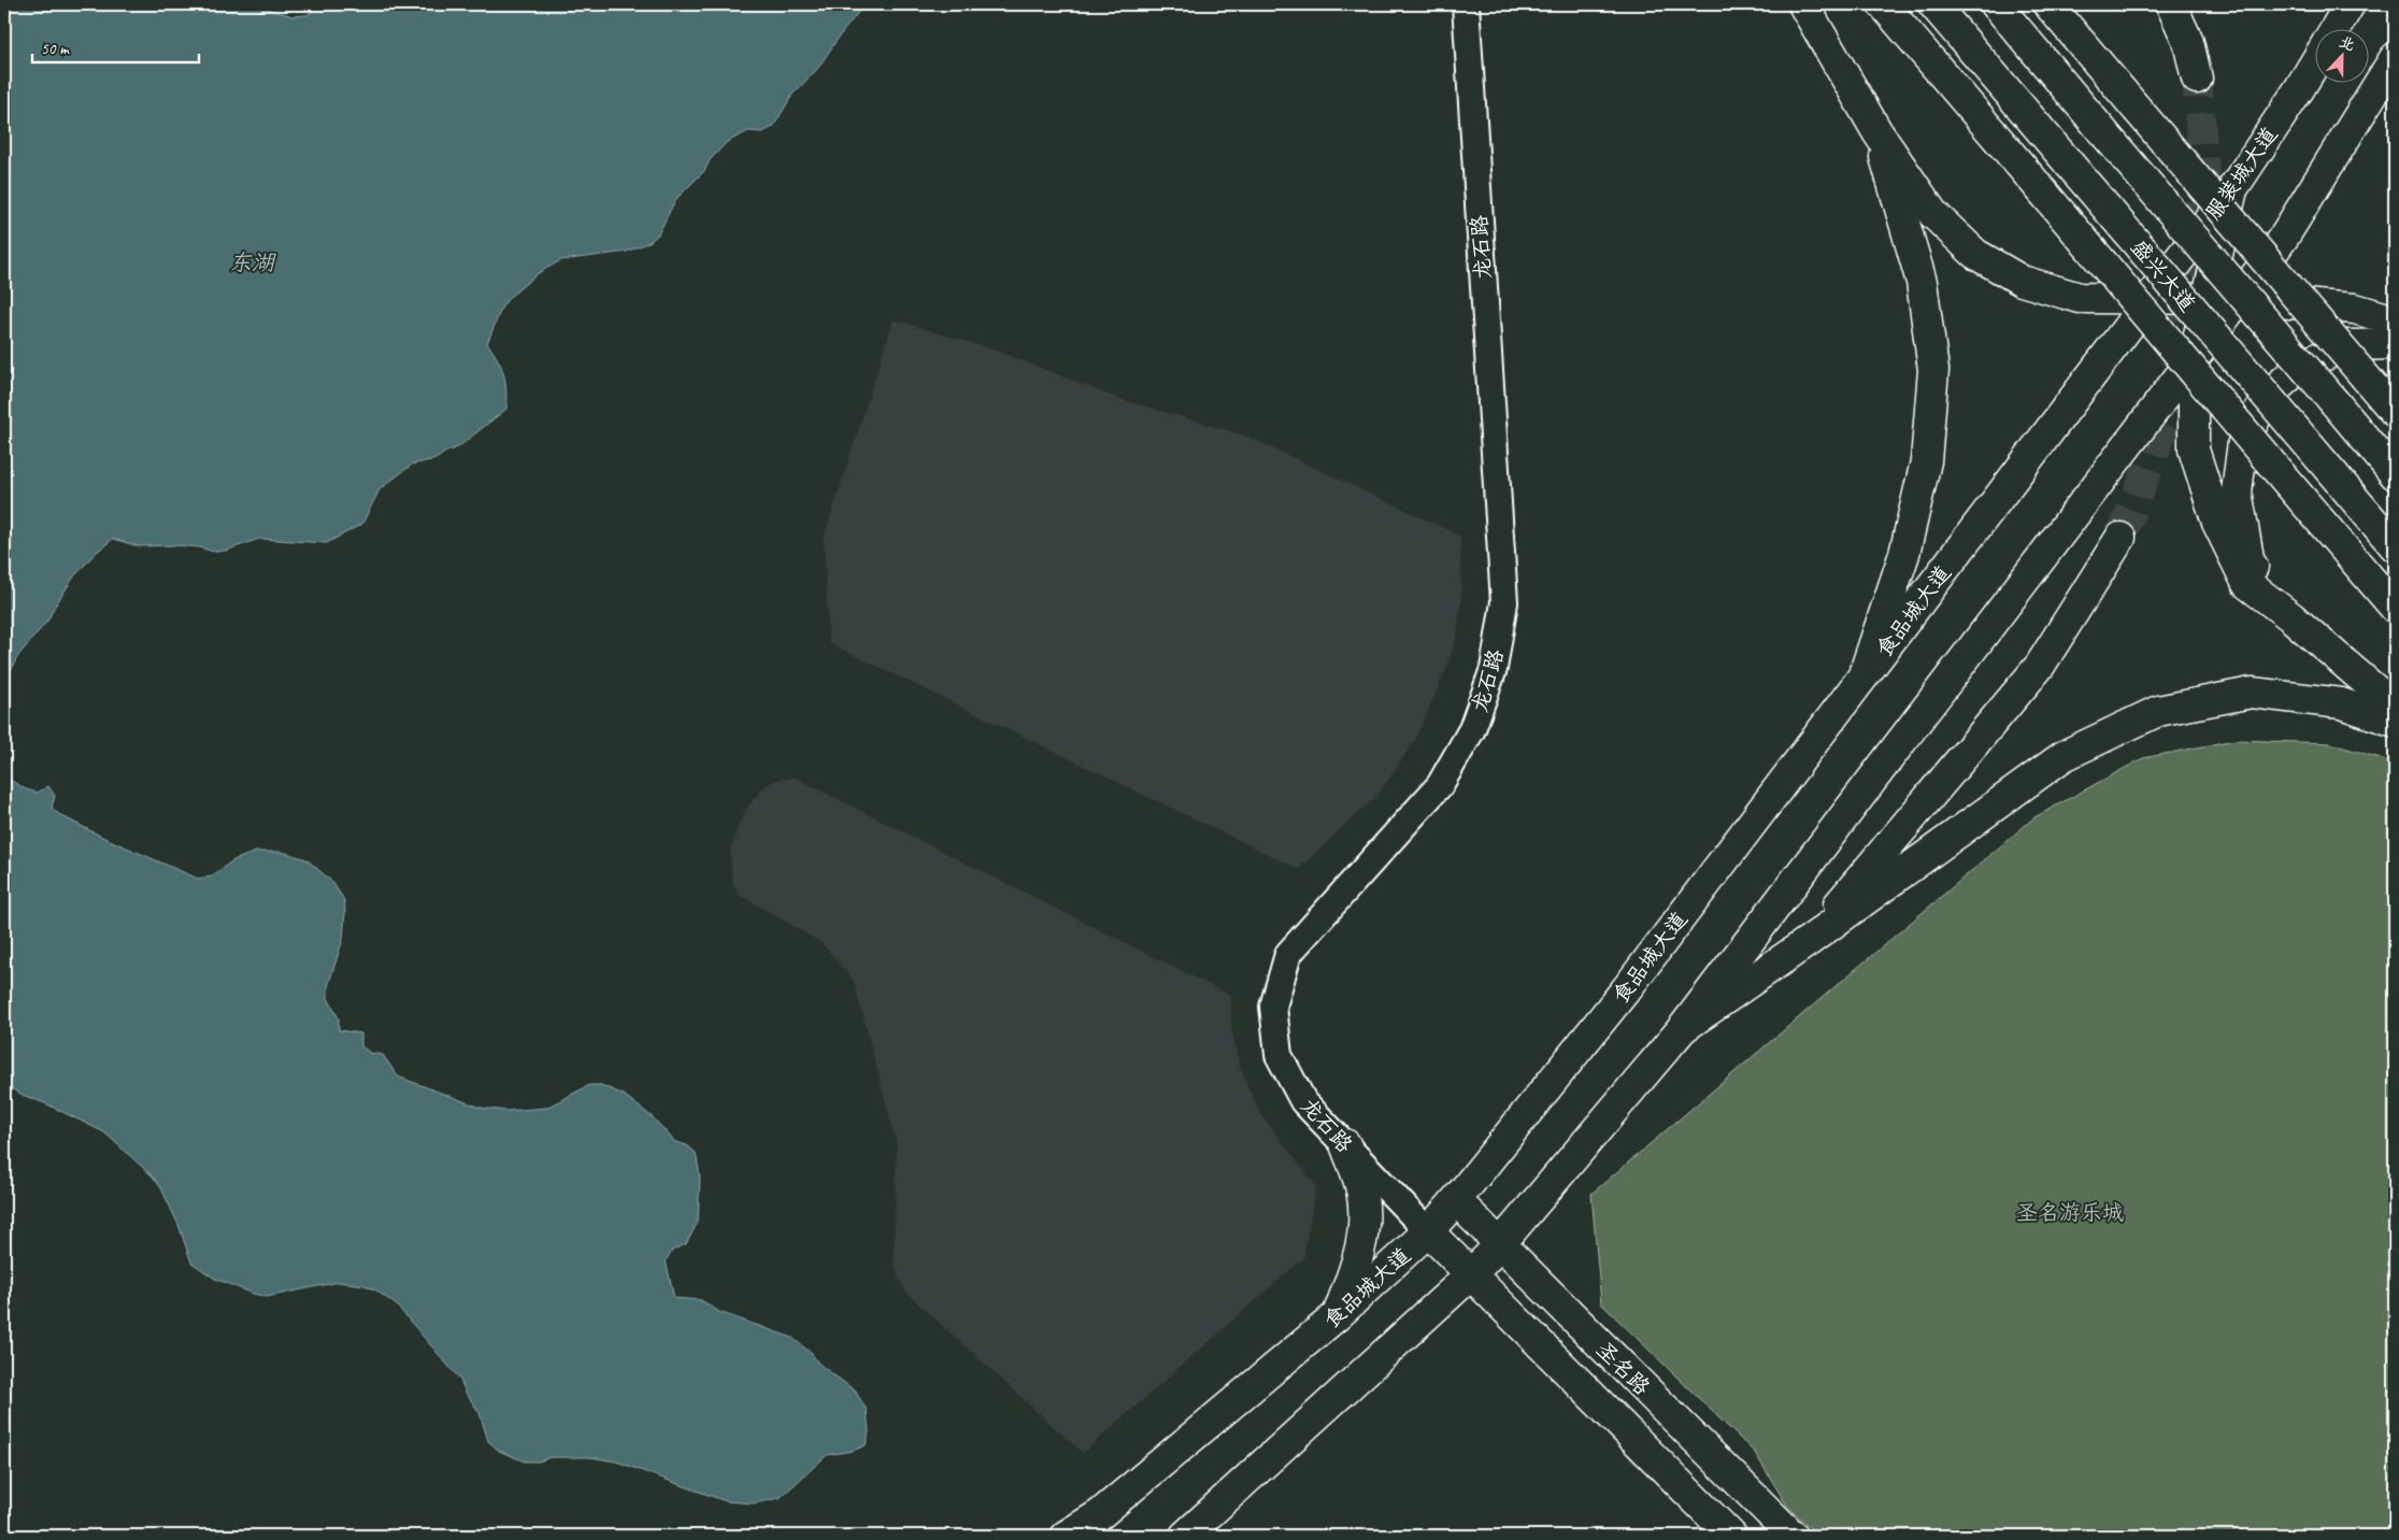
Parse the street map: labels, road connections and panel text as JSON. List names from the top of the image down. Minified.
{"streets":{"main road":["服装城大道","盛兴大道","食品城大道","圣名路"],"street":["龙石路"]},"crossings":[["服装城大道","食品城大道"],["龙石路","食品城大道"],["龙石路","圣名路"],["食品城大道","圣名路"]],"water":["东湖"],"parks":["圣名游乐城"],"scale_bar":"50 m","north":"top"}
